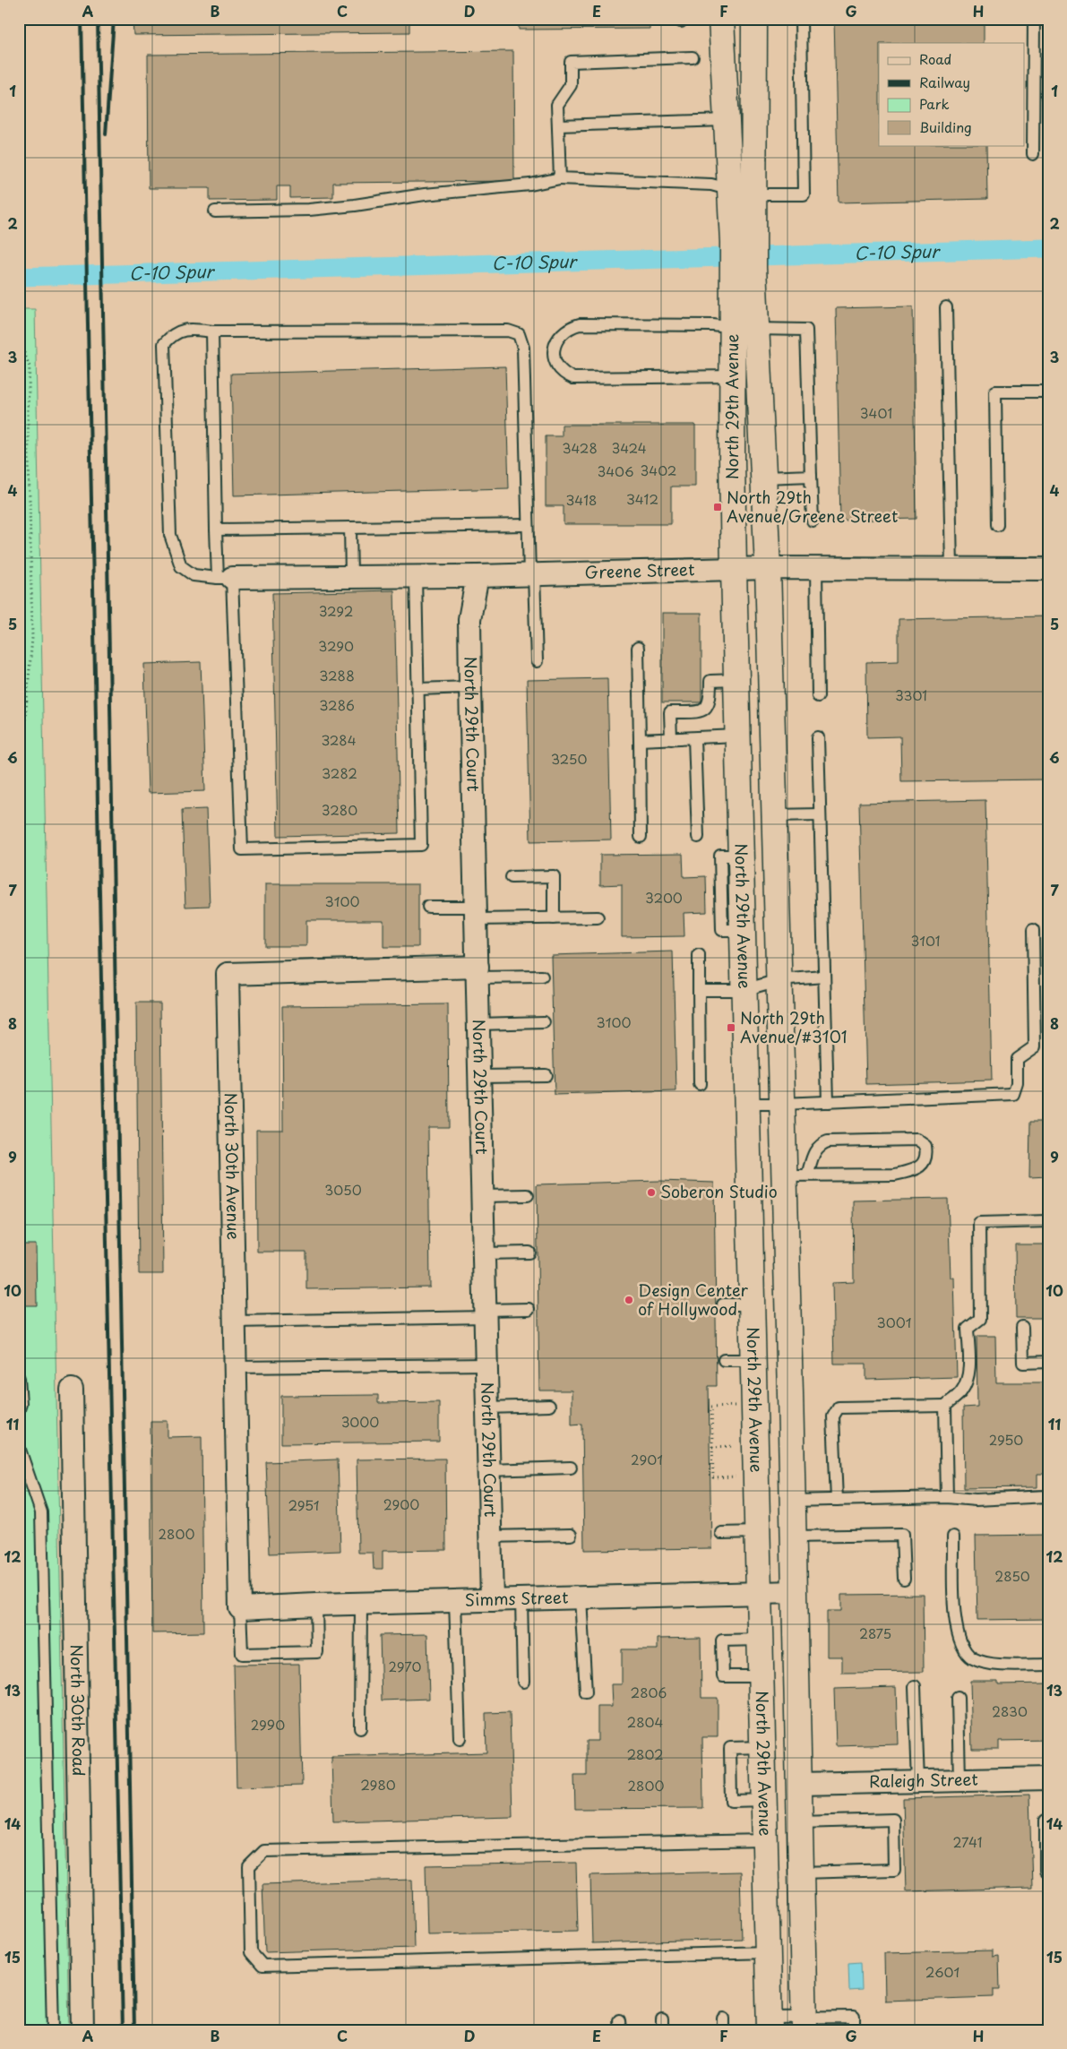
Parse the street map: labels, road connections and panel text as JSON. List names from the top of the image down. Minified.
{"streets":{"street":["North 29th Avenue","Greene Street","North 29th Court","North 30th Avenue","Simms Street","North 30th Road","Raleigh Street"]},"crossings":[["North 29th Avenue","Greene Street"],["North 29th Avenue","Simms Street"],["North 29th Avenue","Raleigh Street"],["Greene Street","North 29th Court"],["North 29th Court","North 30th Avenue"],["North 29th Court","Simms Street"],["North 30th Avenue","Simms Street"]],"water":["C-10 Spur"],"places":{"transit":["North 29th Avenue/Greene Street","North 29th Avenue/#3101"],"other":["Soberon Studio","Design Center of Hollywood"]},"house_numbers":["3401","3428","3424","3402","3406","3412","3418","3292","3290","3288","3301","3286","3284","3250","3282","3280","3200","3100","3101","3100","3050","3001","3000","2950","2901","2900","2951","2800","2850","2875","2970","2806","2830","2804","2990","2802","2980","2800","2741","2601"],"legend":["Road","Railway","Park","Building"],"grid":{"columns":["A","B","C","D","E","F","G","H"],"rows":["1","2","3","4","5","6","7","8","9","10","11","12","13","14","15"]}}
